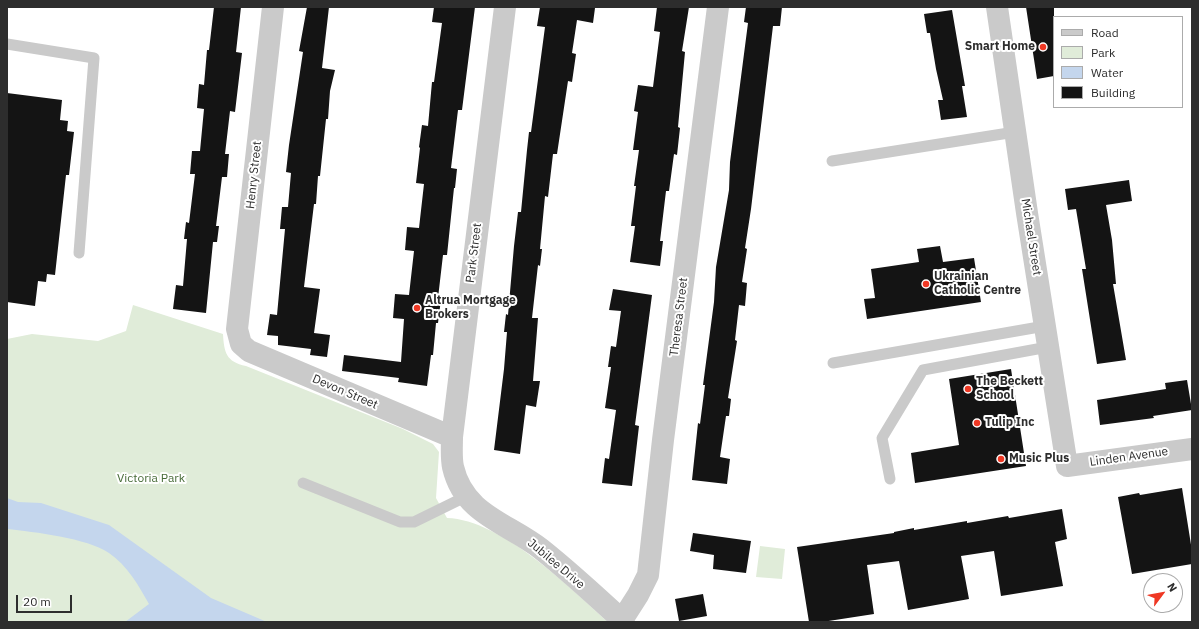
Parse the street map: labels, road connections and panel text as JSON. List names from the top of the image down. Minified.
{"streets":{"street":["Henry Street","Michael Street","Park Street","Theresa Street","Devon Street","Linden Avenue","Jubilee Drive"]},"crossings":[["Henry Street","Devon Street"],["Michael Street","Linden Avenue"],["Park Street","Devon Street"],["Park Street","Jubilee Drive"],["Theresa Street","Jubilee Drive"]],"parks":["Victoria Park"],"places":["Smart Home","Ukrainian Catholic Centre","Altrua Mortgage Brokers","The Beckett School","Tulip Inc","Music Plus"],"legend":["Road","Park","Water","Building"],"scale_bar":"20 m","north":"top right"}
